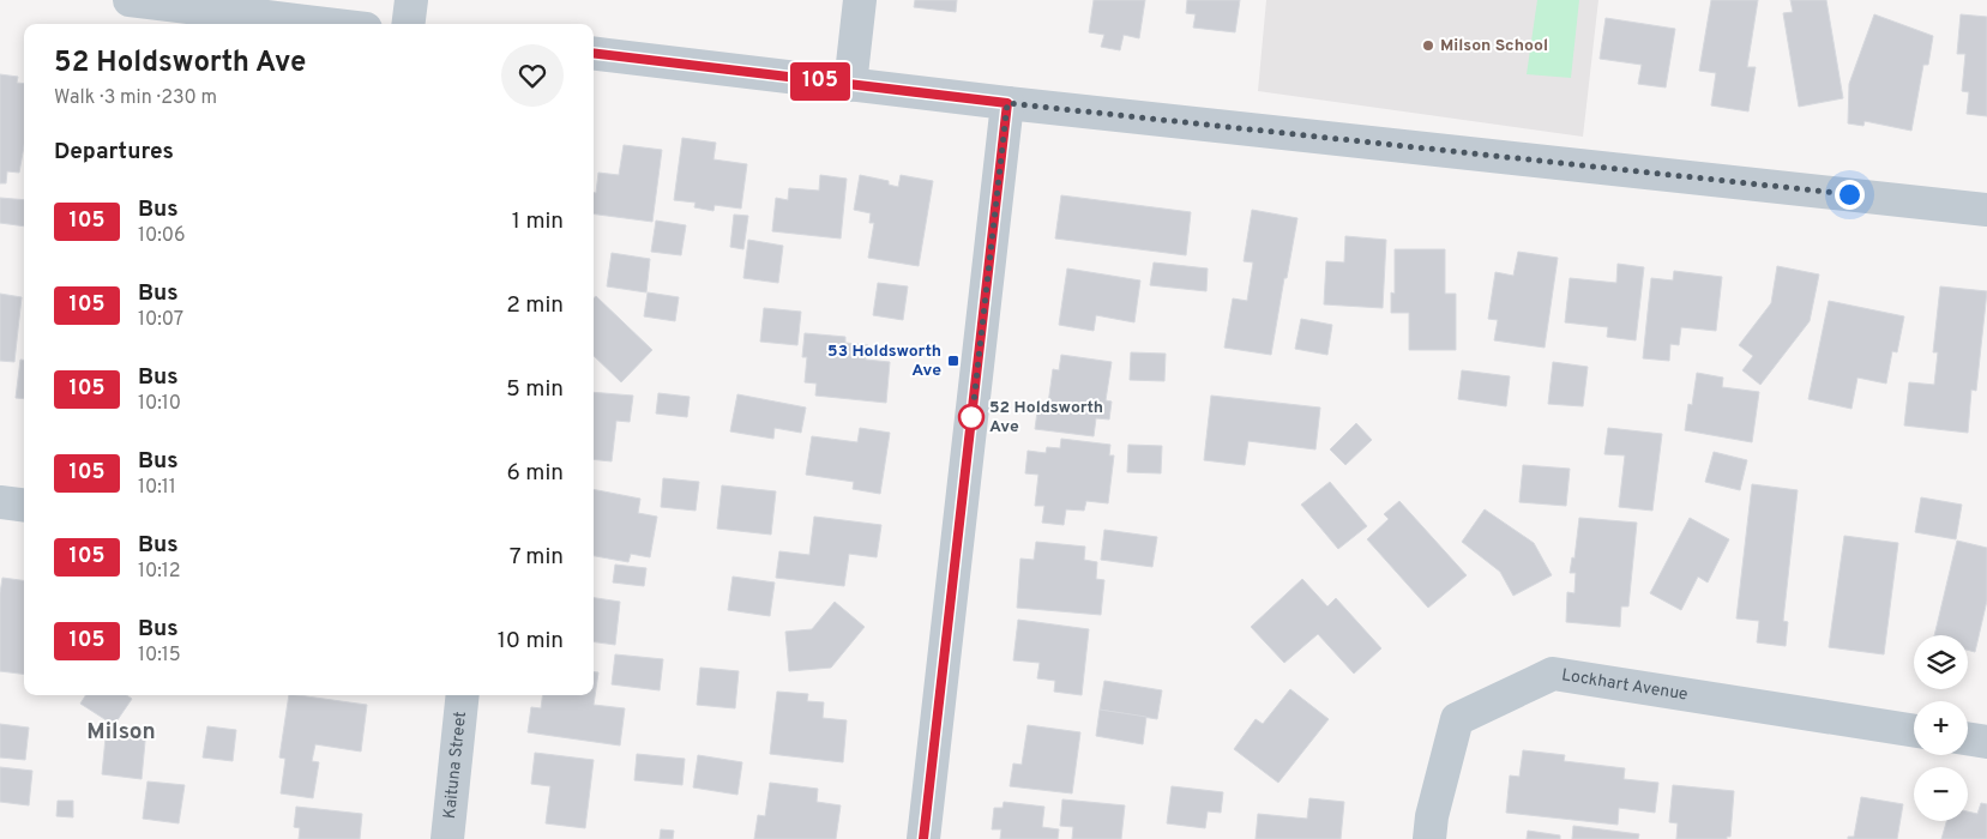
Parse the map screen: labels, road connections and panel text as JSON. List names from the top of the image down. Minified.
{"streets":{"street":["Lockhart Avenue","Kaituna Street"]},"districts":["Milson"],"places":{"other":["Milson School","52 Holdsworth Ave"],"transit":["53 Holdsworth Ave"]},"lines":["bus line 105"],"page":{"on_map":"105","heading":[["52 Holdsworth Ave","Walk · 3 min · 230 m"],"Departures"],"list":[{"mark":"105","name":"Bus","note":"10:06","value":"1 min"},{"mark":"105","name":"Bus","note":"10:07","value":"2 min"},{"mark":"105","name":"Bus","note":"10:10","value":"5 min"},{"mark":"105","name":"Bus","note":"10:11","value":"6 min"},{"mark":"105","name":"Bus","note":"10:12","value":"7 min"},{"mark":"105","name":"Bus","note":"10:15","value":"10 min"}],"map_buttons":["+","−"]}}
